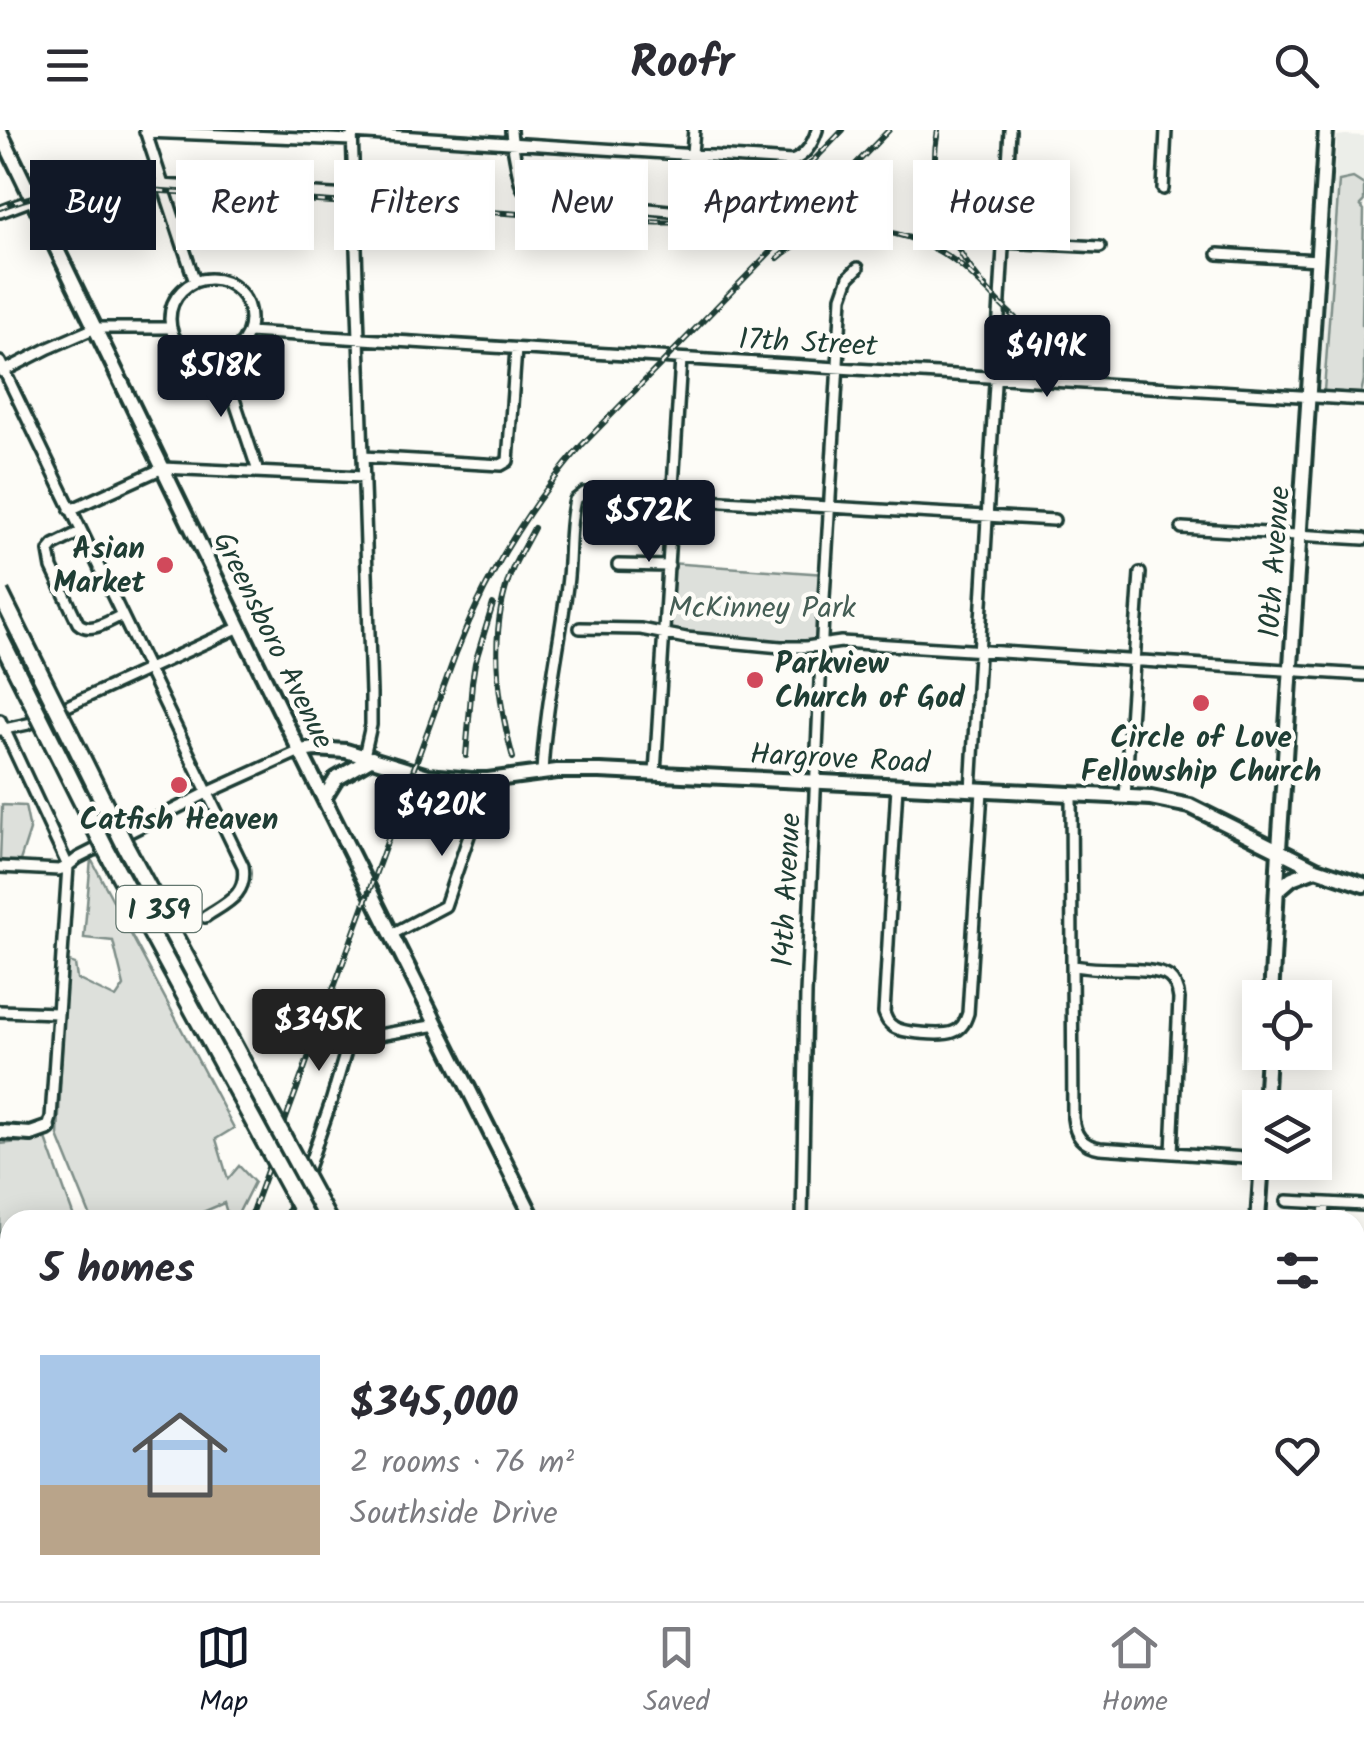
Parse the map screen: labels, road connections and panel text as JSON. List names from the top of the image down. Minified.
{"streets":{"highway":["I 359"],"main road":["10th Avenue","Greensboro Avenue","Hargrove Road"],"street":["17th Street","14th Avenue"]},"crossings":[["17th Street","10th Avenue"],["17th Street","14th Avenue"],["10th Avenue","Hargrove Road"],["Greensboro Avenue","Hargrove Road"],["Hargrove Road","14th Avenue"]],"parks":["McKinney Park"],"places":["Asian Market","Parkview Church of God","Circle of Love Fellowship Church","Catfish Heaven"],"page":{"header":"Roofr","chip":["Buy","Rent","Filters","New","Apartment","House"],"price":["$419K","$518K","$572K","$420K","$345K"],"heading":"5 homes","list":[{"name":"$345,000","note":"2 rooms · 76 m² · Southside Drive"}],"tabs":["Map","Saved","Home"]}}
